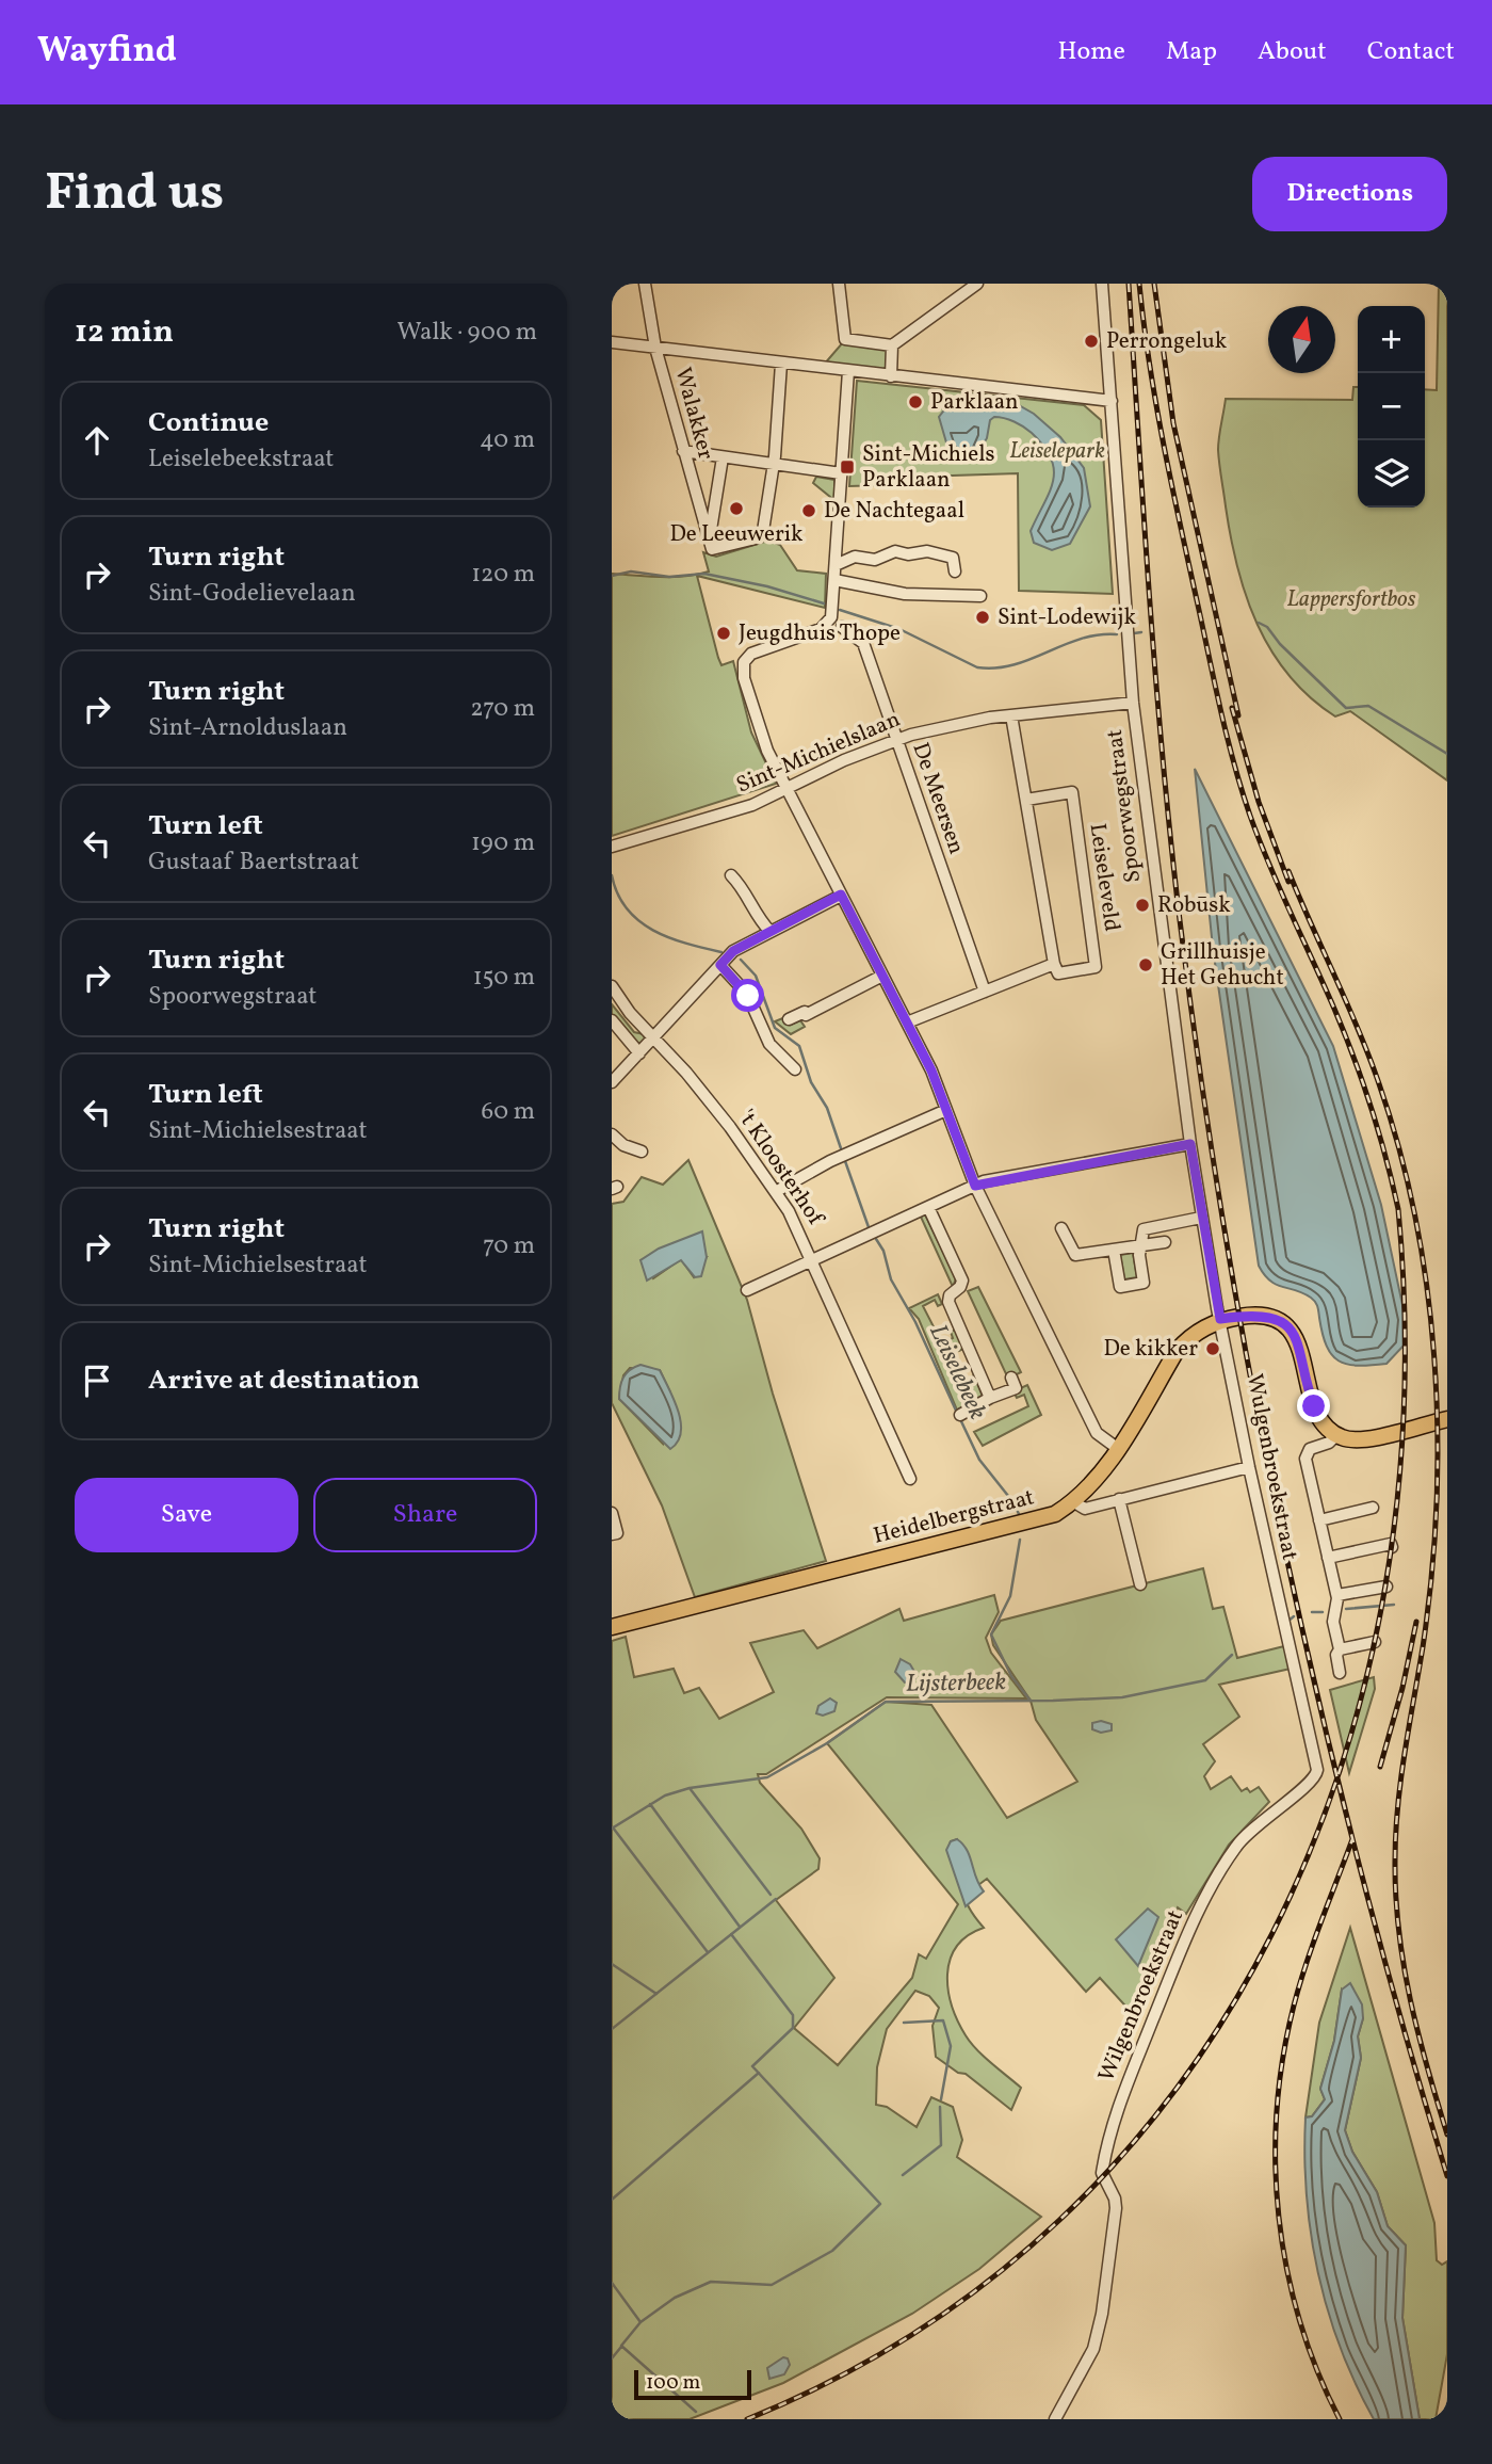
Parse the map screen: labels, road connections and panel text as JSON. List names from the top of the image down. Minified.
{"streets":{"main road":["Heidelbergstraat"],"street":["Walakker","Sint-Michielslaan","De Meersen","Spoorwegstraat","Leiseleveld","'t Kloosterhof","Wulgenbroekstraat","Wilgenbroekstraat"]},"crossings":[["Sint-Michielslaan","De Meersen"],["Sint-Michielslaan","Spoorwegstraat"],["Spoorwegstraat","Wulgenbroekstraat"],["Spoorwegstraat","Heidelbergstraat"],["Wulgenbroekstraat","Heidelbergstraat"],["Wulgenbroekstraat","Wilgenbroekstraat"]],"water":["Leiselebeek","Lijsterbeek"],"parks":["Leiselepark","Lappersfortbos"],"places":{"other":["Perrongeluk","Parklaan","De Leeuwerik","De Nachtegaal","Sint-Lodewijk","Jeugdhuis Thope","Robūsk","Grillhuisje Het Gehucht","De kikker"],"transit":["Sint-Michiels Parklaan"]},"scale_bar":"100 m","north":"top","page":{"header":"Wayfind","nav":["Home","Map","About","Contact"],"buttons":["Directions",["Save","Share"]],"title":"Find us","heading":["12 min","Walk · 900 m"],"map_buttons":["+","−"],"list":[["Continue","Leiselebeekstraat","40 m"],["Turn right","Sint-Godelievelaan","120 m"],["Turn right","Sint-Arnolduslaan","270 m"],["Turn left","Gustaaf Baertstraat","190 m"],["Turn right","Spoorwegstraat","150 m"],["Turn left","Sint-Michielsestraat","60 m"],["Turn right","Sint-Michielsestraat","70 m"],"Arrive at destination"],"scale":"100 m"}}
